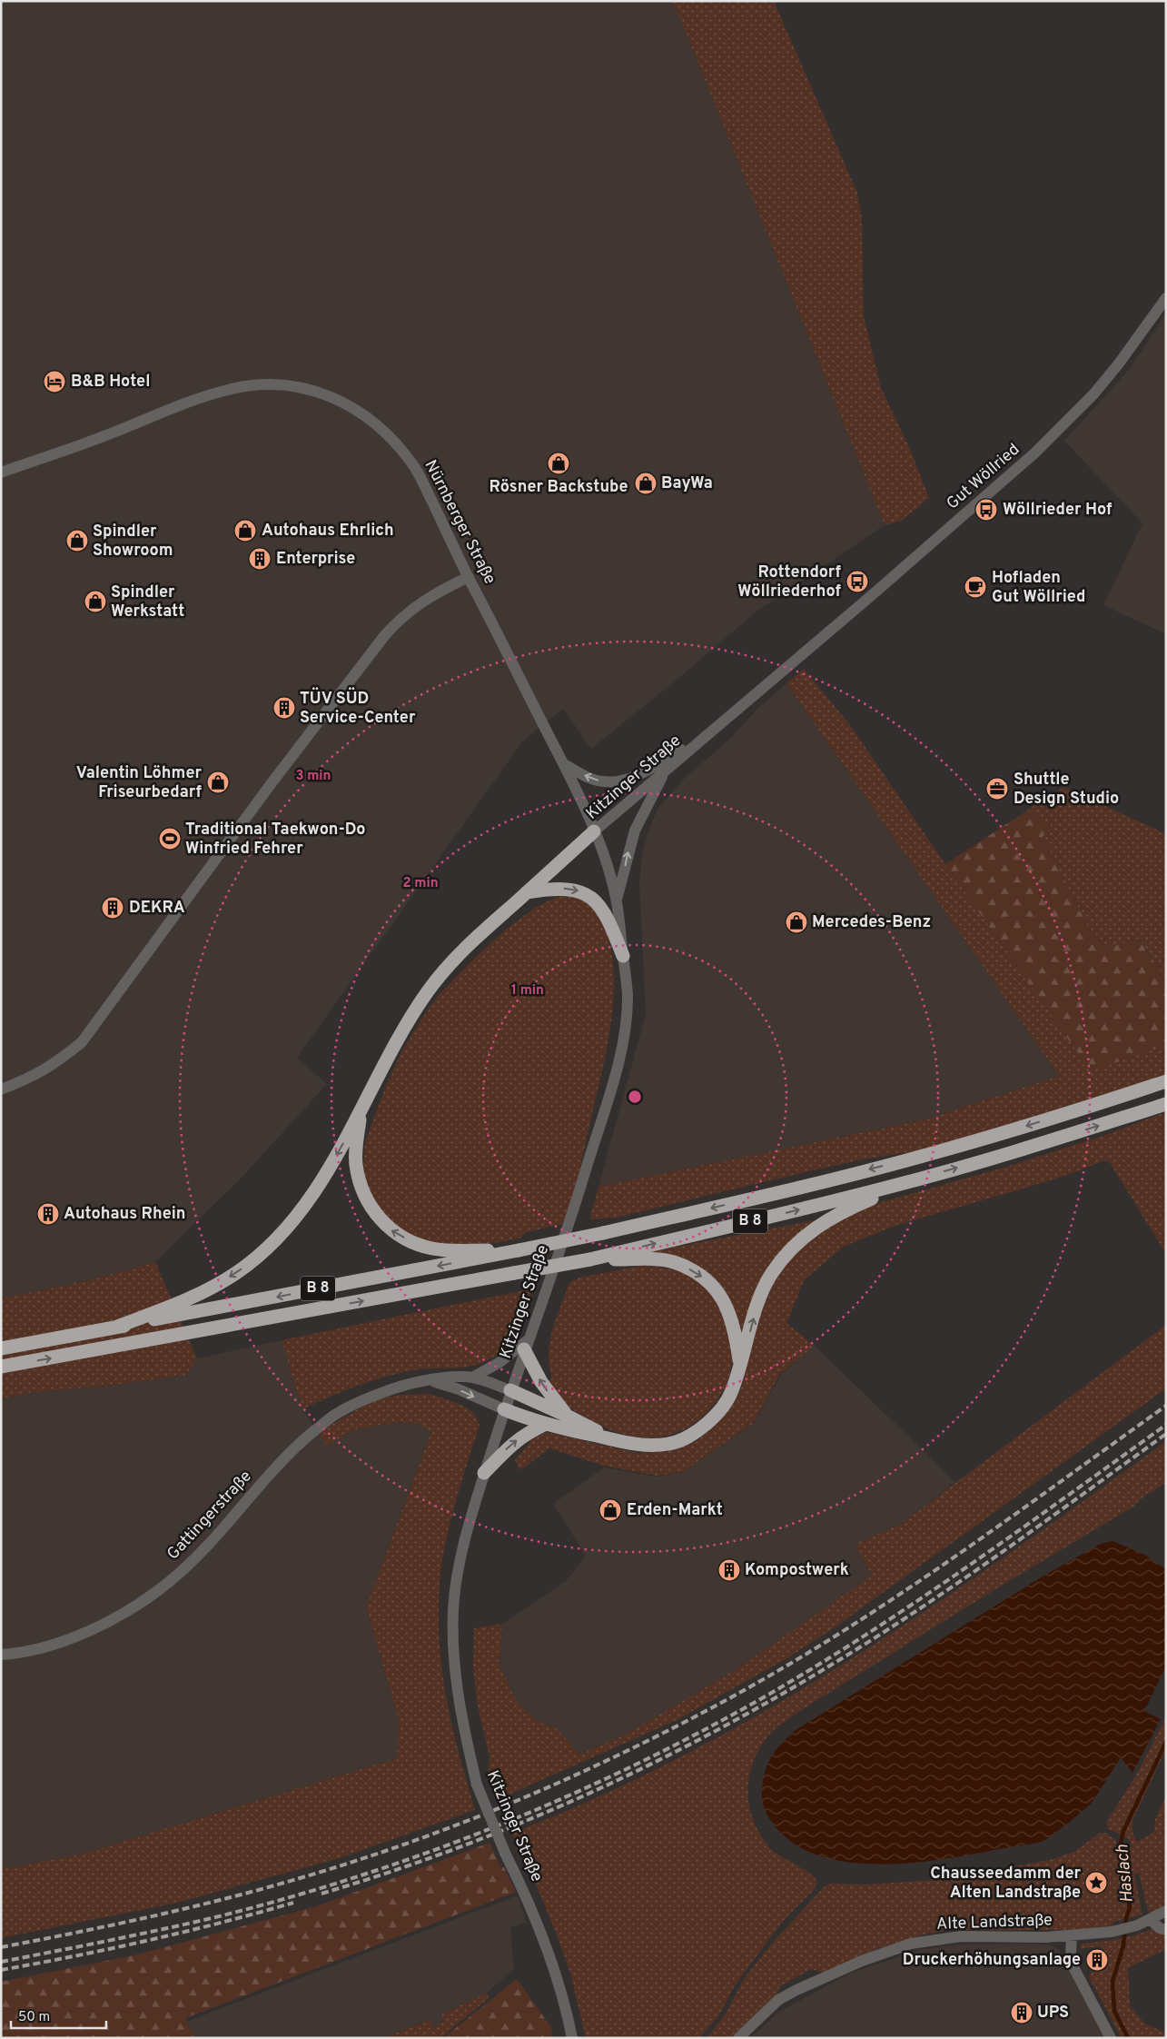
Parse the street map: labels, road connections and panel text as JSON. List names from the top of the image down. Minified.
{"streets":{"highway":["B 8"],"street":["Gut Wöllried","Nürnberger Straße","Kitzinger Straße","Gattingerstraße","Alte Landstraße"]},"crossings":[["Gut Wöllried","Kitzinger Straße"],["Nürnberger Straße","Kitzinger Straße"],["Kitzinger Straße","Gattingerstraße"]],"water":["Haslach"],"places":{"hotel":["B&B Hotel"],"shop":["Rösner Backstube","BayWa","Autohaus Ehrlich","Spindler Showroom","Spindler Werkstatt","Valentin Löhmer Friseurbedarf","Mercedes-Benz","Erden-Markt"],"bus stop":["Wöllrieder Hof","Rottendorf Wöllriederhof"],"building":["Enterprise","TÜV SÜD Service-Center","DEKRA","Autohaus Rhein","Kompostwerk","Druckerhöhungsanlage","UPS"],"cafe":["Hofladen Gut Wöllried"],"office":["Shuttle Design Studio"],"sports":["Traditional Taekwon-Do Winfried Fehrer"],"place":["Chausseedamm der Alten Landstraße"]},"scale_bar":"50 m","rings":["3 min","2 min","1 min"]}
